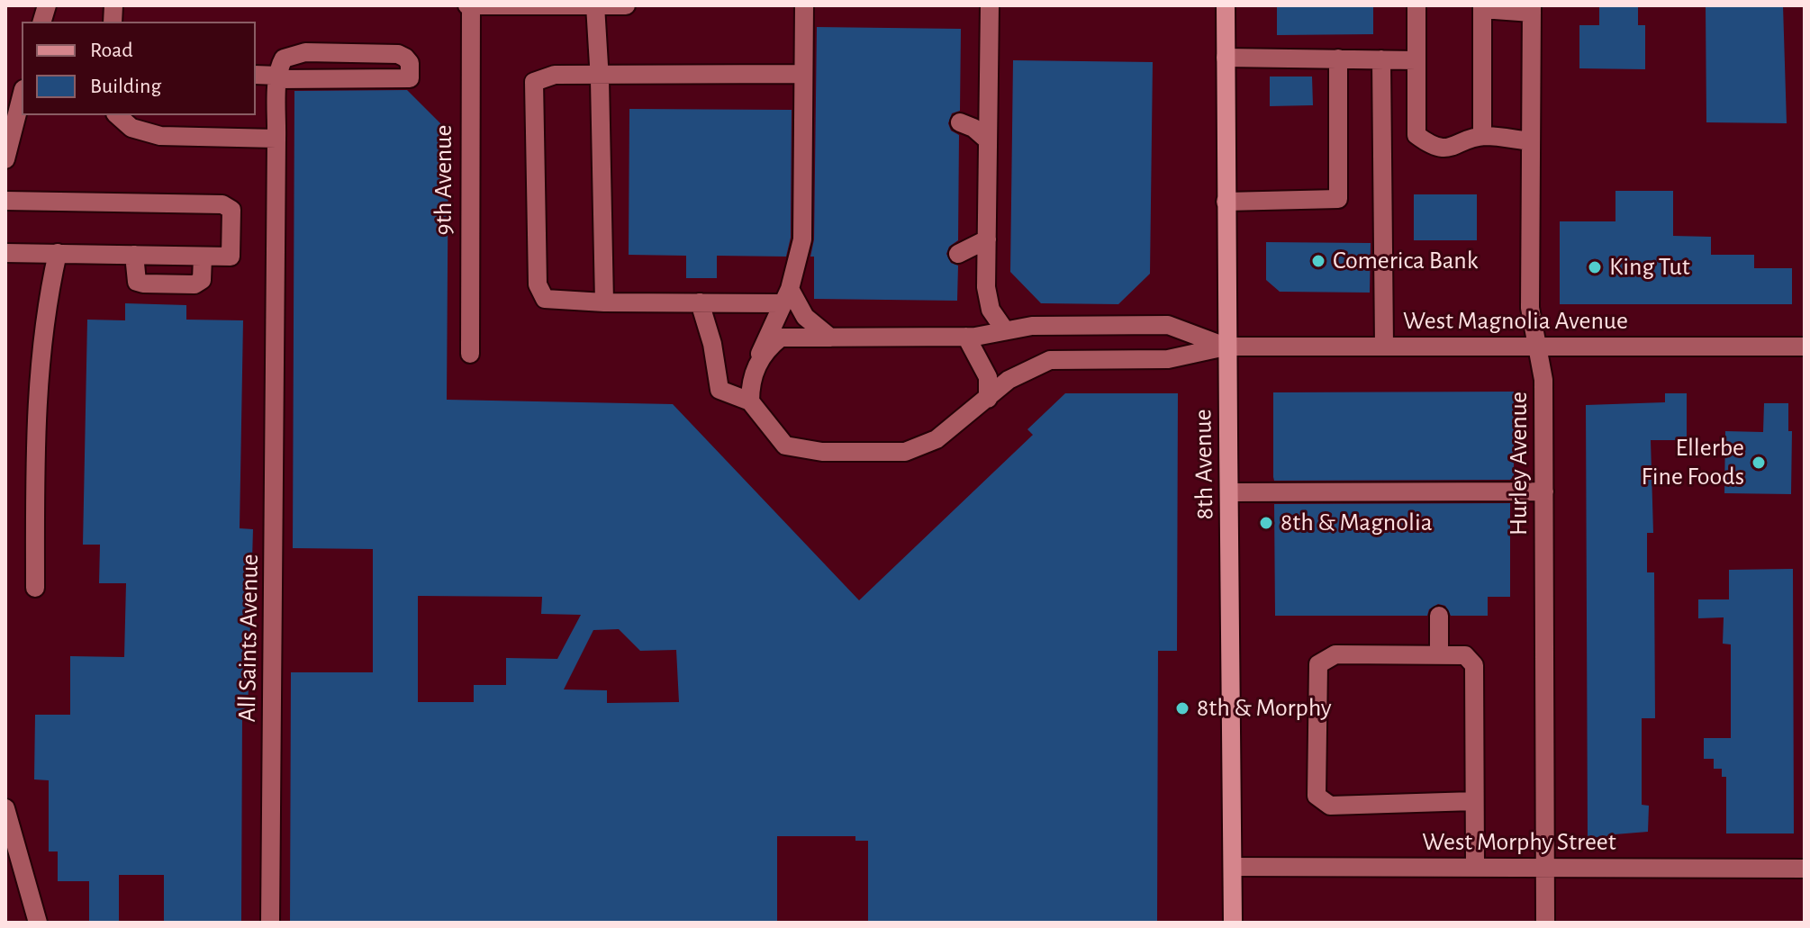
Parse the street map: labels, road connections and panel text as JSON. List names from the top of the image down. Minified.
{"streets":{"main road":["8th Avenue"],"street":["9th Avenue","West Magnolia Avenue","Hurley Avenue","All Saints Avenue","West Morphy Street"]},"crossings":[["West Magnolia Avenue","Hurley Avenue"],["West Magnolia Avenue","8th Avenue"],["Hurley Avenue","West Morphy Street"],["8th Avenue","West Morphy Street"]],"places":["Comerica Bank","King Tut","Ellerbe Fine Foods","8th & Magnolia","8th & Morphy"],"legend":["Road","Building"]}
